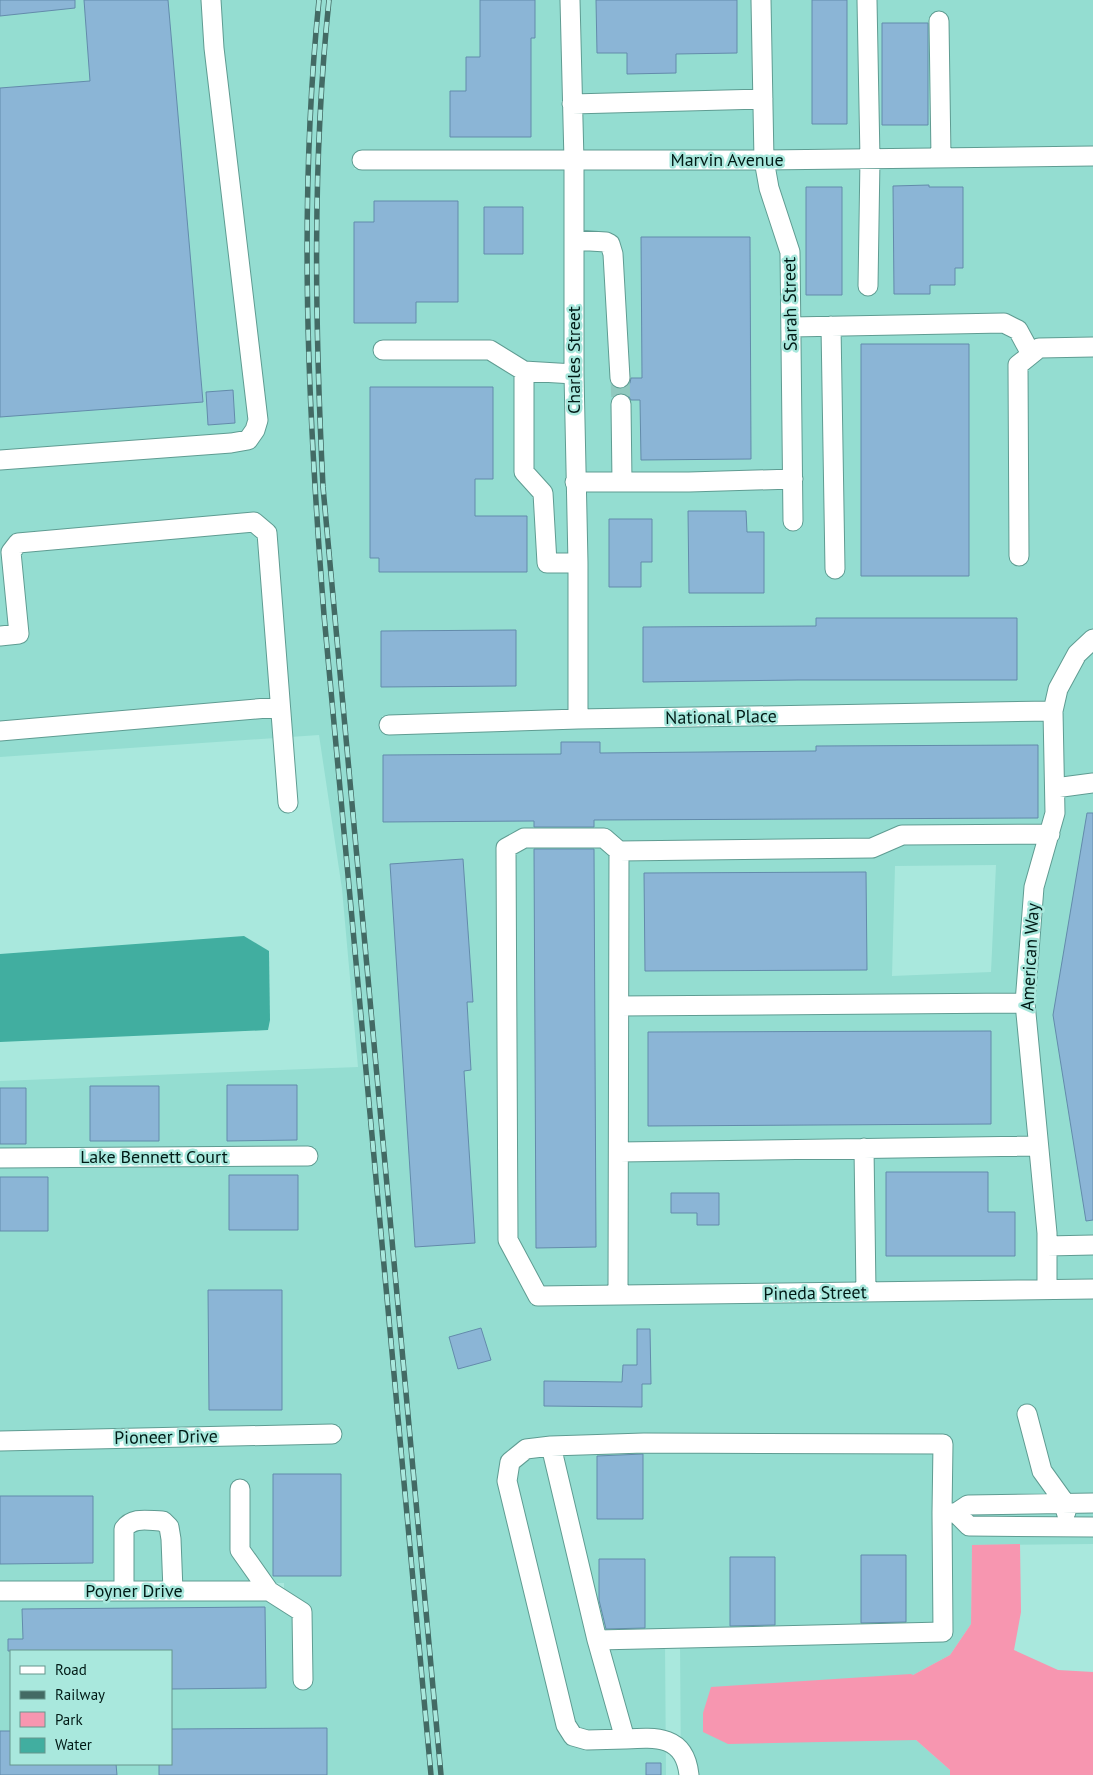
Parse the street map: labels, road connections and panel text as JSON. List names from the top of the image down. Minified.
{"streets":{"street":["Marvin Avenue","Sarah Street","Charles Street","National Place","American Way","Lake Bennett Court","Pineda Street","Pioneer Drive","Poyner Drive"]},"crossings":[["Marvin Avenue","Sarah Street"],["Marvin Avenue","Charles Street"],["Charles Street","National Place"],["National Place","American Way"],["American Way","Pineda Street"]],"legend":["Road","Railway","Park","Water"]}
